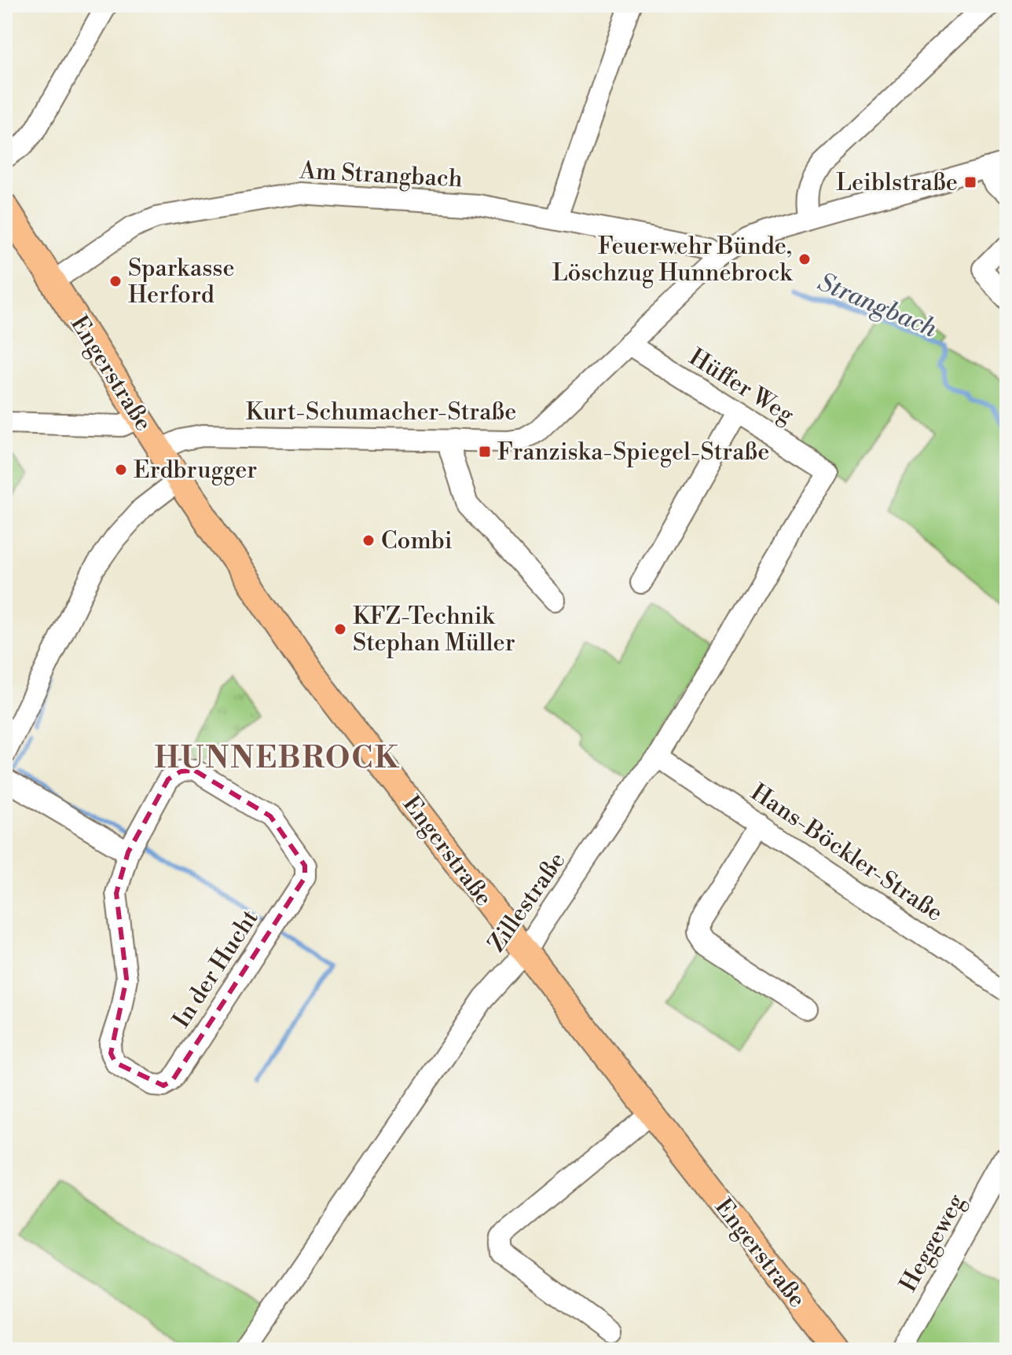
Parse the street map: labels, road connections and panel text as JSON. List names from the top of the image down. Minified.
{"streets":{"main road":["Engerstraße"],"street":["Am Strangbach","Hüffer Weg","Kurt-Schumacher-Straße","Hans-Böckler-Straße","Zillestraße","In der Hucht","Heggeweg"]},"crossings":[["Am Strangbach","Engerstraße"],["Am Strangbach","Kurt-Schumacher-Straße"],["Engerstraße","Kurt-Schumacher-Straße"],["Engerstraße","Zillestraße"],["Hüffer Weg","Kurt-Schumacher-Straße"],["Hüffer Weg","Zillestraße"],["Hans-Böckler-Straße","Zillestraße"]],"districts":["HUNNEBROCK"],"water":["Strangbach"],"places":{"transit":["Leiblstraße","Franziska-Spiegel-Straße"],"other":["Feuerwehr Bünde, Löschzug Hunnebrock","Sparkasse Herford","Erdbrugger","Combi","KFZ-Technik Stephan Müller"]}}
